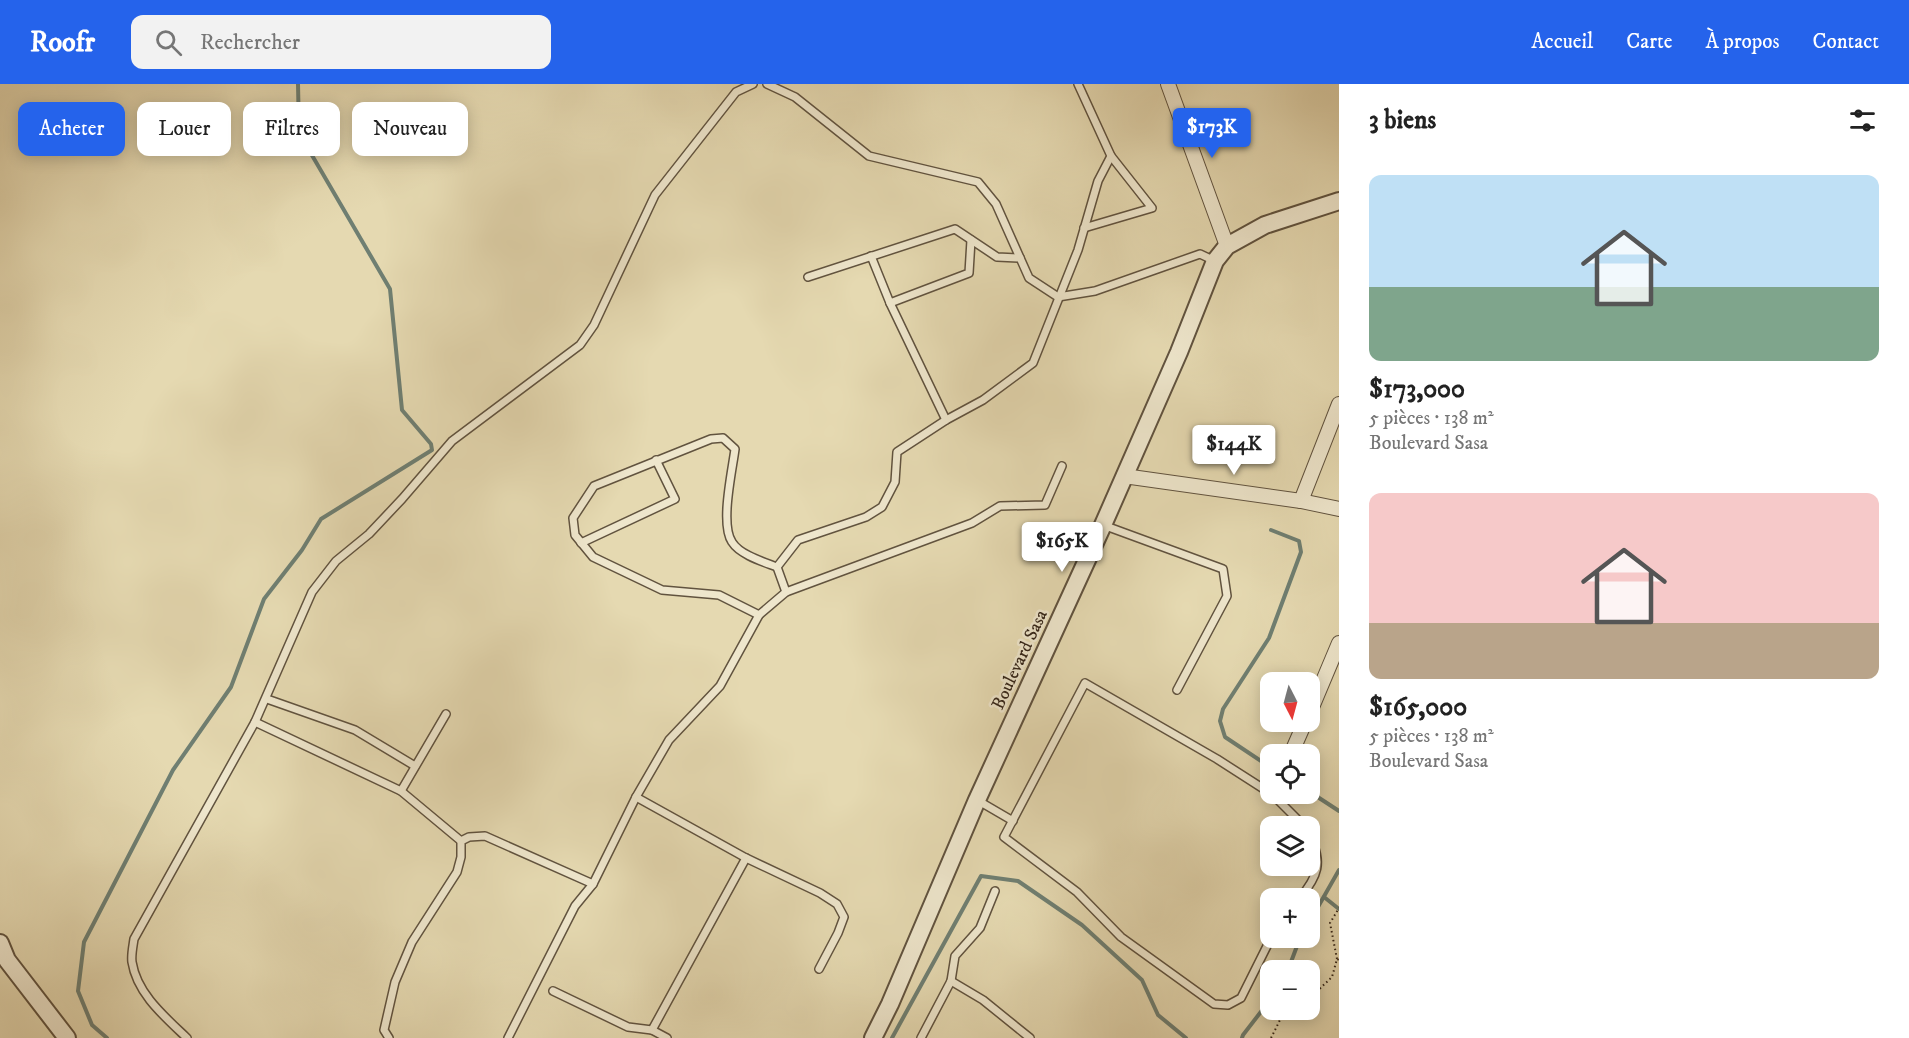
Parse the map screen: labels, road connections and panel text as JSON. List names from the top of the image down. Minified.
{"streets":{"street":["Boulevard Sasa"]},"north":"bottom","page":{"header":"Roofr","search":"Rechercher","nav":["Accueil","Carte","À propos","Contact"],"heading":"3 biens","chip":["Acheter","Louer","Filtres","Nouveau"],"price":["$173K","$144K","$165K"],"list":[{"name":"$173,000","note":"5 pièces · 138 m² · Boulevard Sasa"},{"name":"$165,000","note":"5 pièces · 138 m² · Boulevard Sasa"}],"map_buttons":["+","−"]}}
